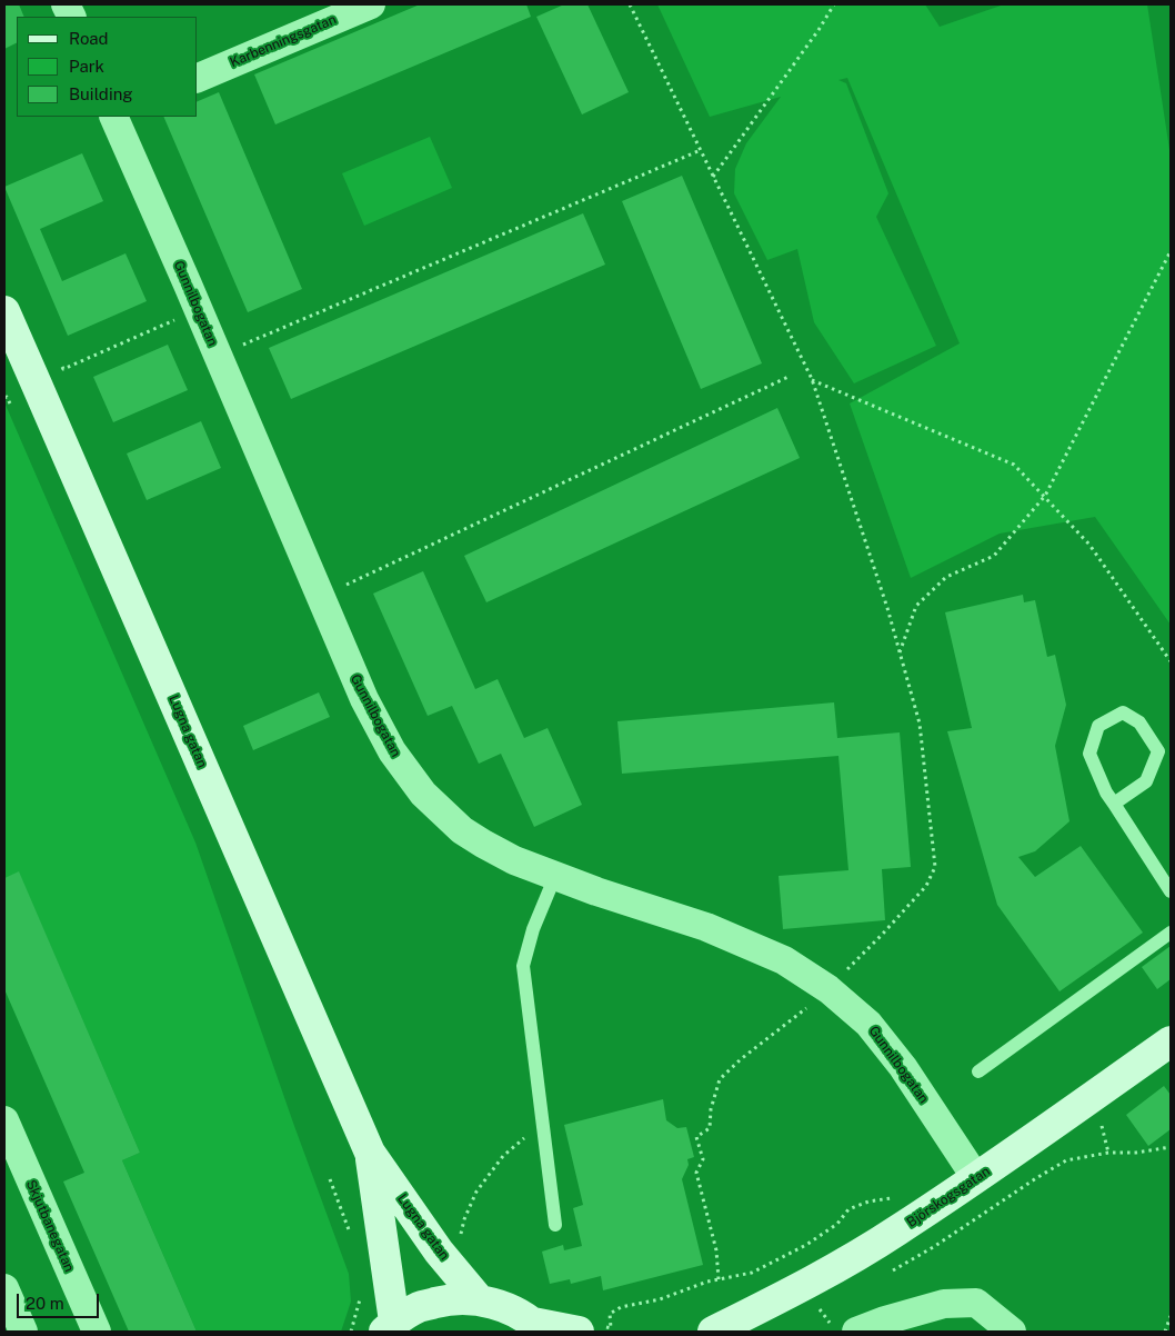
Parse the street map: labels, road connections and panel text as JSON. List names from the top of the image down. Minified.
{"streets":{"main road":["Lugna gatan","Björskogsgatan"],"street":["Karbenningsgatan","Gunnilbogatan","Skjutbanegatan"]},"crossings":[["Gunnilbogatan","Björskogsgatan"]],"legend":["Road","Park","Building"],"scale_bar":"20 m"}
